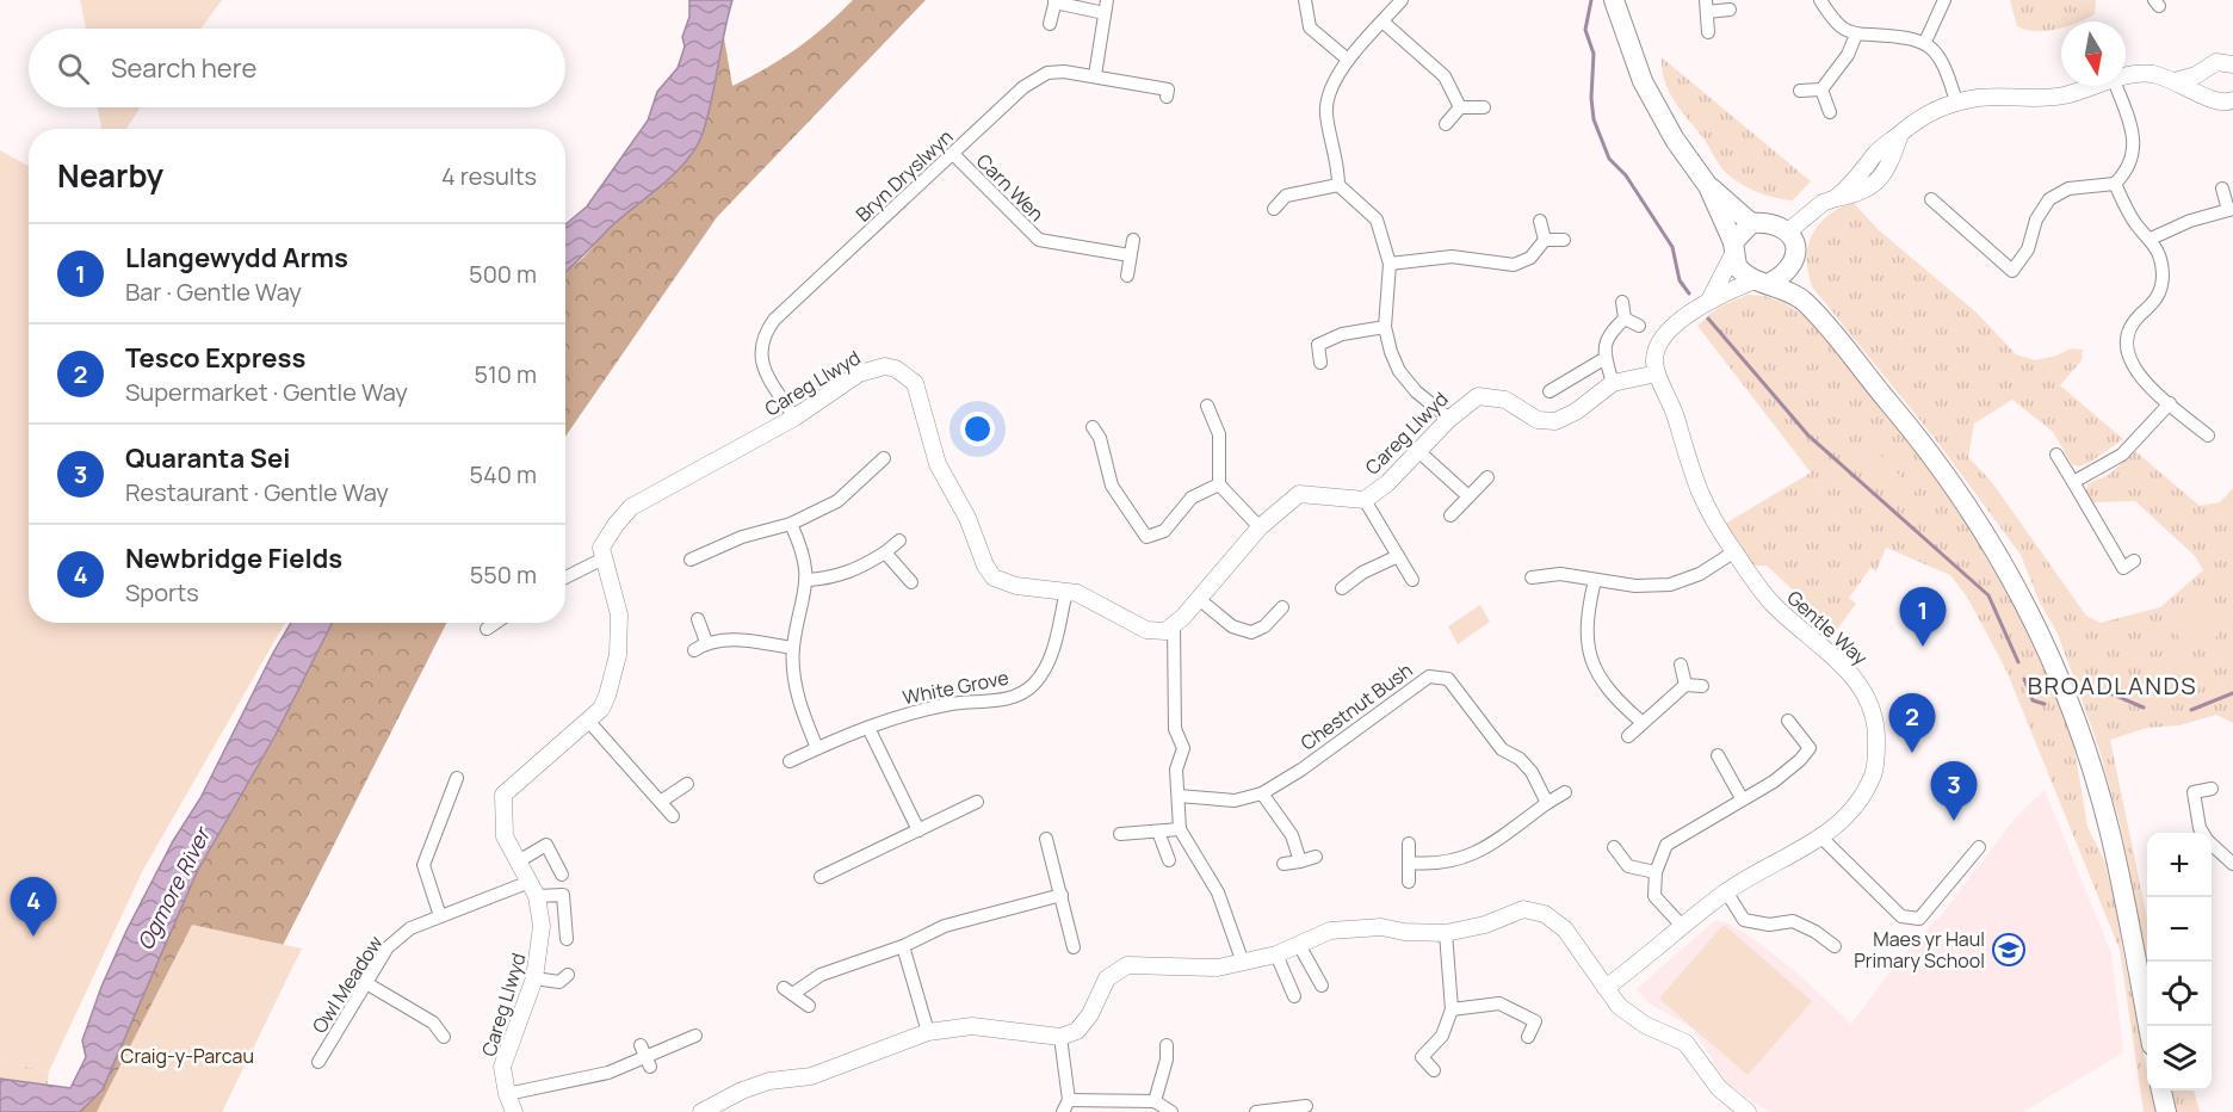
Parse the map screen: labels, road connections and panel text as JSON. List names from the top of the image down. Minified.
{"streets":{"street":["Bryn Dryslwyn","Carn Wen","Careg Llwyd","Gentle Way","White Grove","Chestnut Bush","Owl Meadow"]},"crossings":[["Bryn Dryslwyn","Carn Wen"],["Bryn Dryslwyn","Careg Llwyd"],["Careg Llwyd","Gentle Way"],["Careg Llwyd","White Grove"],["Careg Llwyd","Owl Meadow"]],"districts":["BROADLANDS"],"water":["Ogmore River"],"parks":["Craig-y-Parcau"],"places":{"school or university":["Maes yr Haul Primary School"]},"north":"bottom","page":{"search":"Search here","heading":["Nearby","4 results"],"list":[{"mark":"1","name":"Llangewydd Arms","note":"Bar · Gentle Way","value":"500 m"},{"mark":"2","name":"Tesco Express","note":"Supermarket · Gentle Way","value":"510 m"},{"mark":"3","name":"Quaranta Sei","note":"Restaurant · Gentle Way","value":"540 m"},{"mark":"4","name":"Newbridge Fields","note":"Sports","value":"550 m"}],"pins":["1","2","3","4"],"map_buttons":["+","−"]}}
